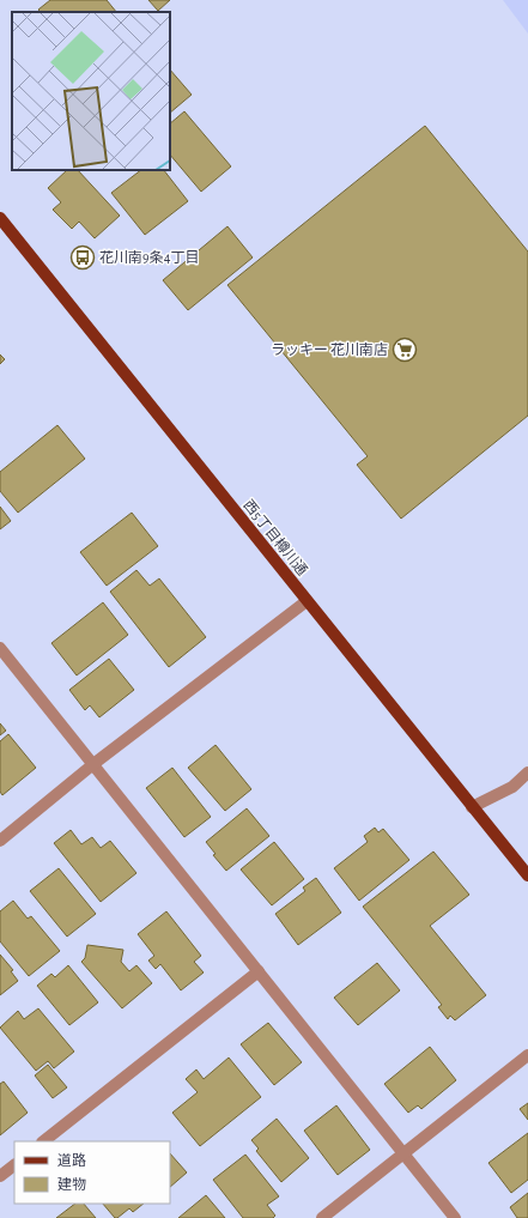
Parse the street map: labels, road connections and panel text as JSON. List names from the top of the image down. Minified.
{"streets":{"main road":["西5丁目樽川通"]},"places":{"bus stop":["花川南9条4丁目"],"supermarket":["ラッキー 花川南店"]},"legend":["道路","建物"]}
